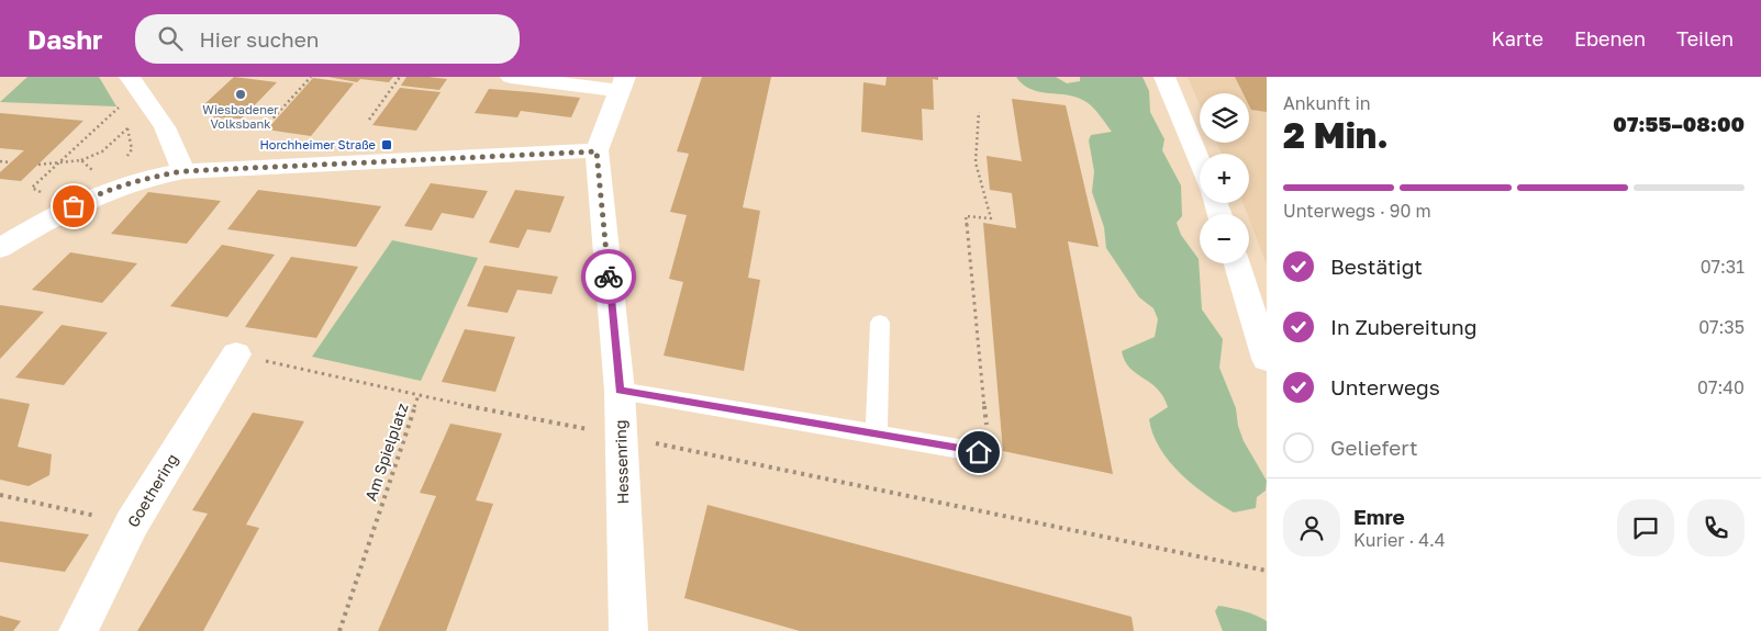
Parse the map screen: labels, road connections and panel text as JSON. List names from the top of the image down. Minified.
{"streets":{"street":["Hessenring","Goethering"],"path":["Am Spielplatz"]},"crossings":[["Am Spielplatz","Goethering"]],"places":{"other":["Wiesbadener Volksbank"],"transit":["Horchheimer Straße"]},"page":{"header":"Dashr","search":"Hier suchen","nav":["Karte","Ebenen","Teilen"],"heading":["2 Min.","Ankunft in","07:55–08:00"],"panel":["Emre","Kurier · 4.4"],"map_buttons":["+","−"],"bar":"Unterwegs · 90 m","list":[["Bestätigt","07:31"],["In Zubereitung","07:35"],["Unterwegs","07:40"],"Geliefert"]}}
